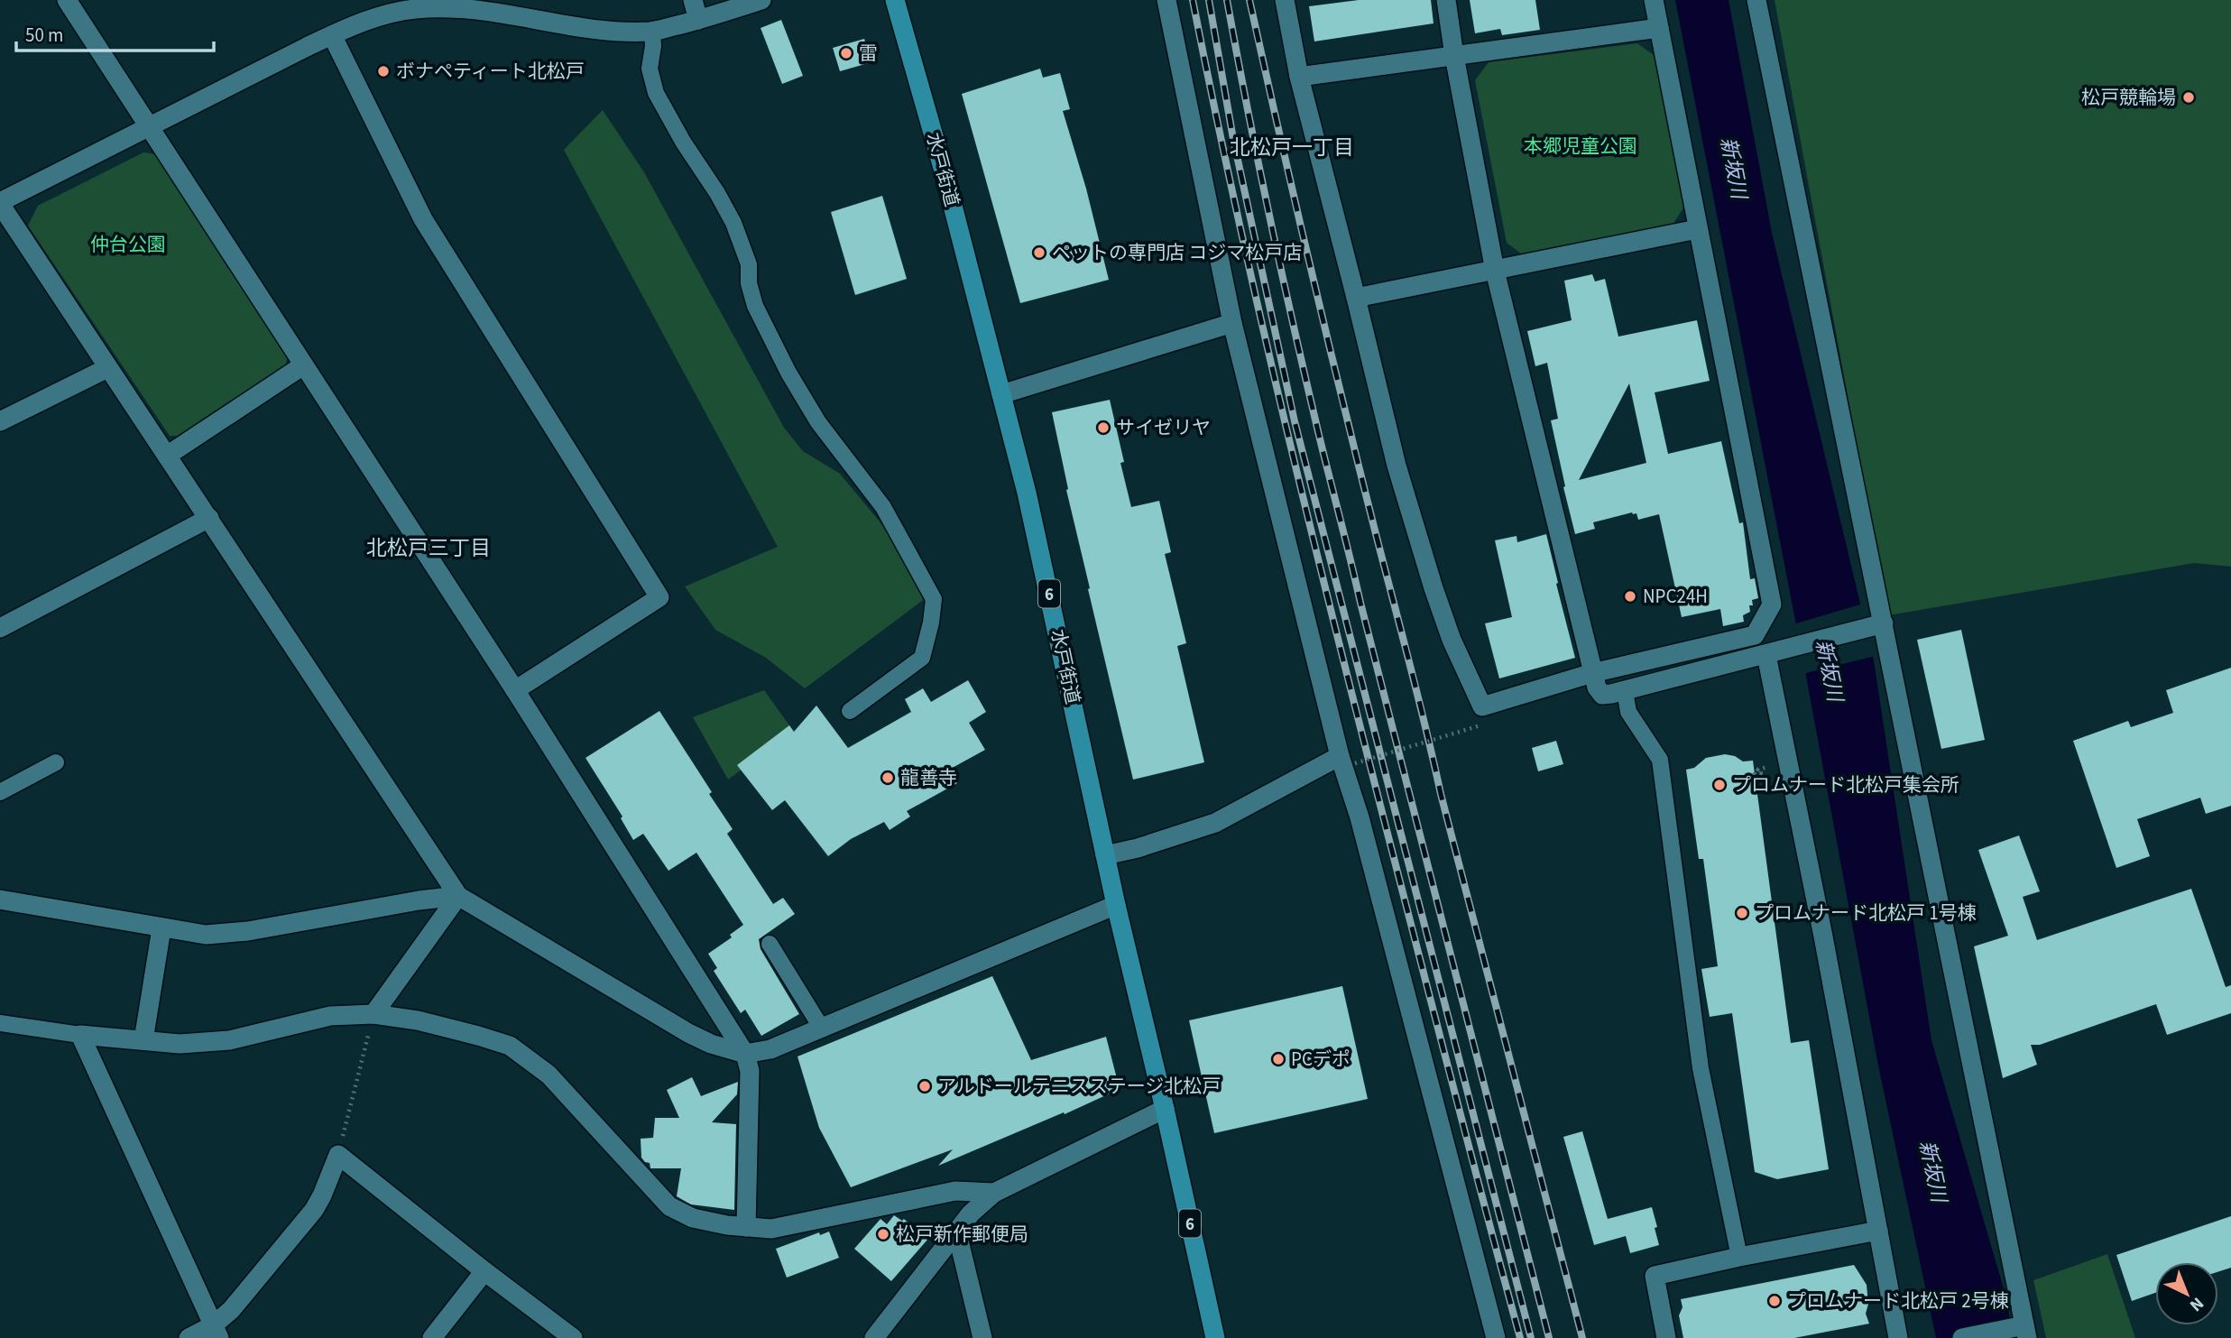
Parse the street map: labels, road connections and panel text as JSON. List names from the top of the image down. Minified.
{"streets":{"highway":["水戸街道","6"]},"districts":["北松戸一丁目","北松戸三丁目"],"water":["新坂川"],"parks":["本郷児童公園","仲台公園"],"places":["雷","ボナペティート北松戸","松戸競輪場","ペットの専門店 コジマ松戸店","サイゼリヤ","NPC24H","龍善寺","プロムナード北松戸集会所","プロムナード北松戸 1号棟","PCデポ","アルドールテニスステージ北松戸","松戸新作郵便局","プロムナード北松戸 2号棟"],"scale_bar":"50 m","north":"bottom right"}
